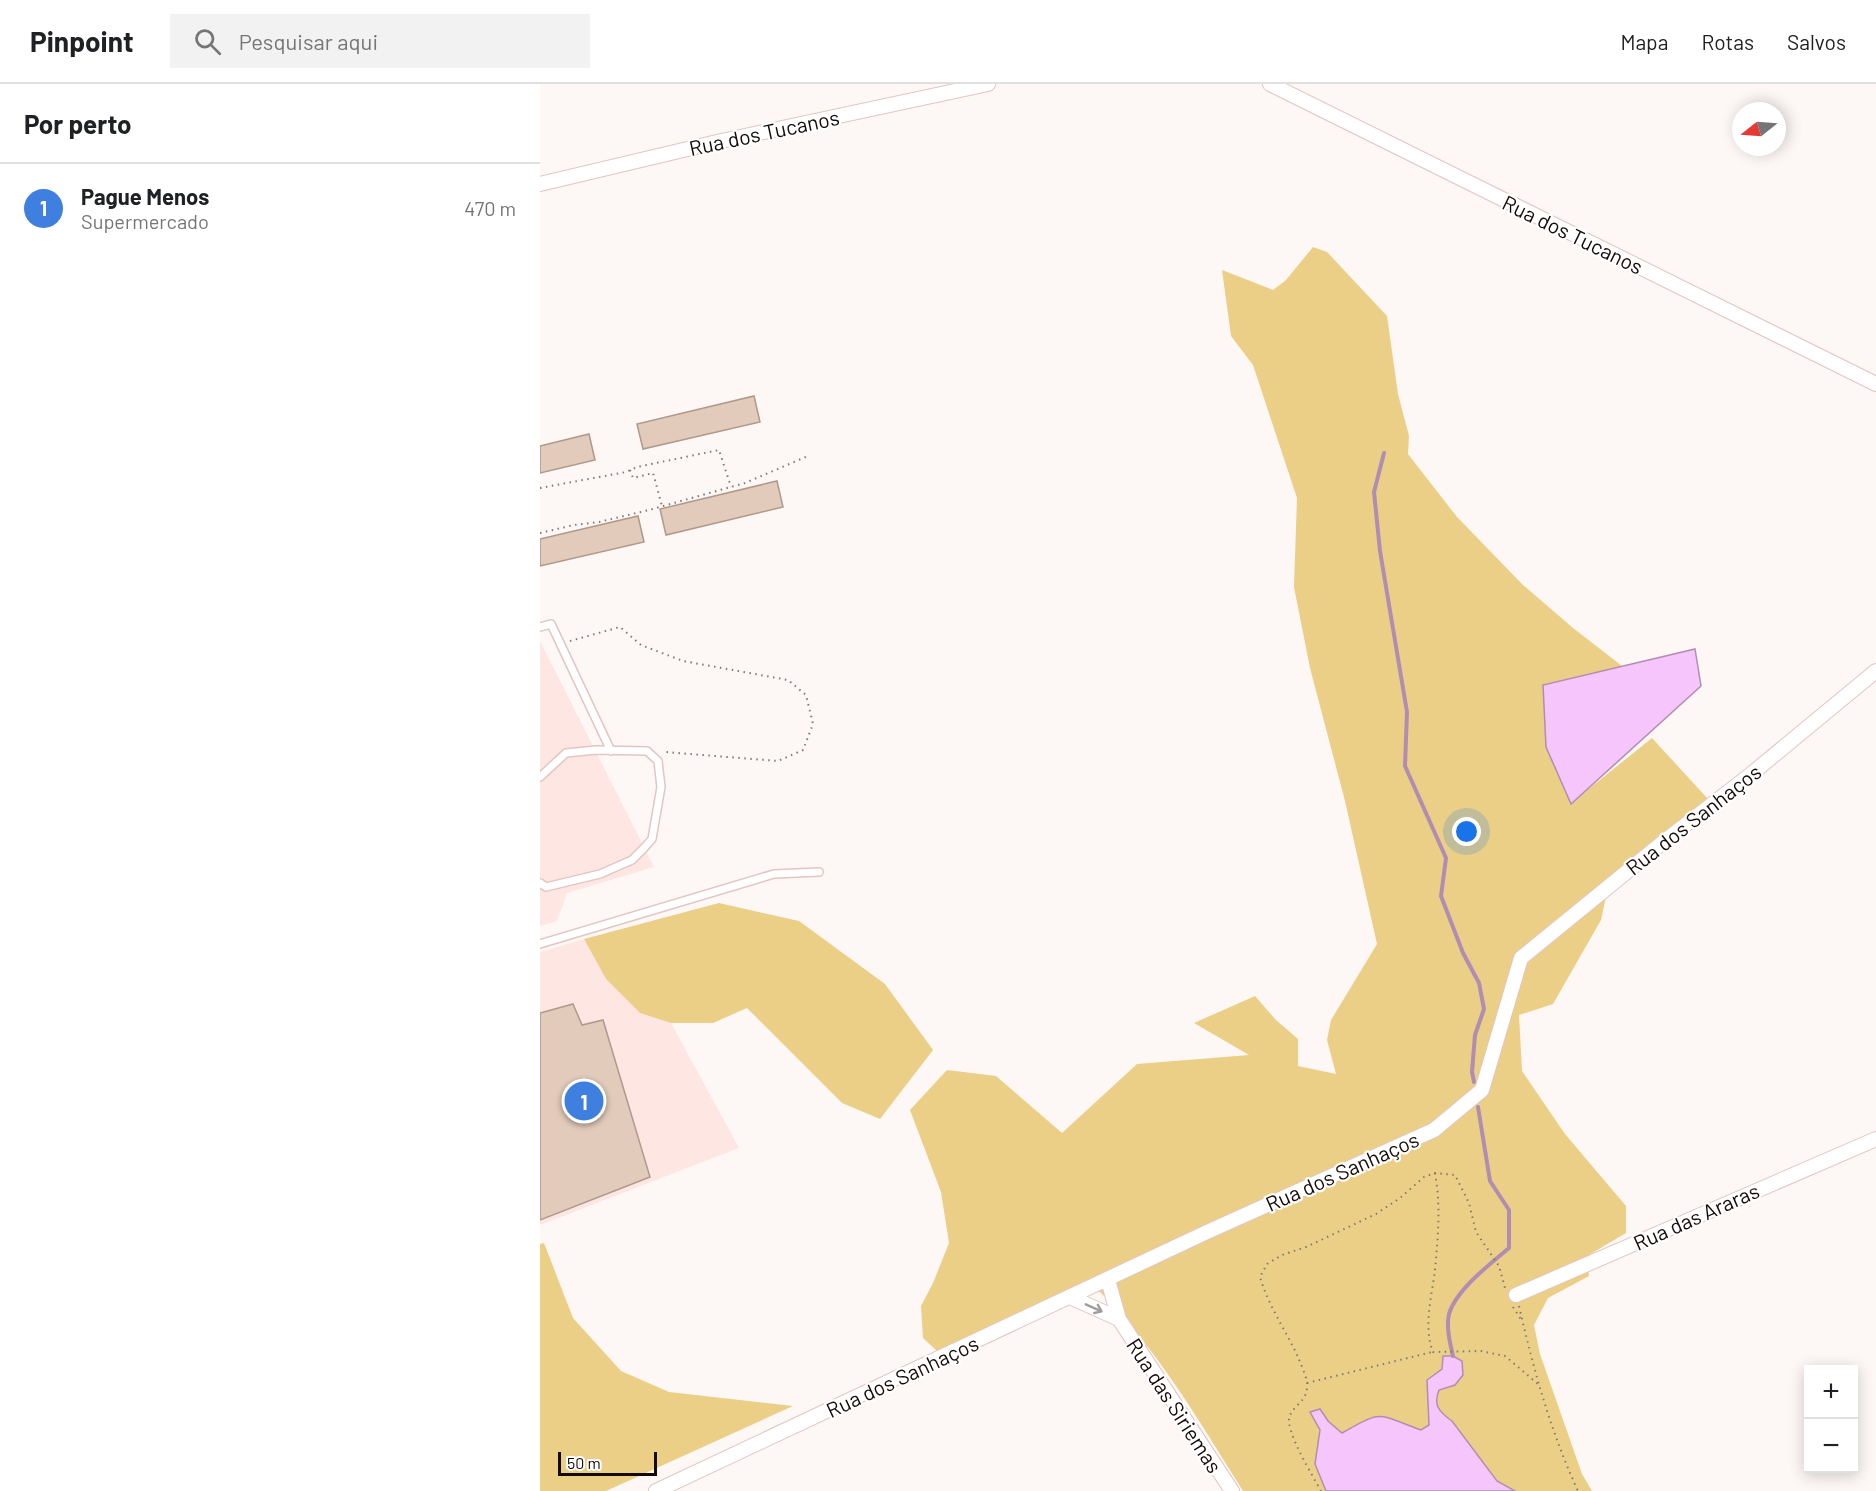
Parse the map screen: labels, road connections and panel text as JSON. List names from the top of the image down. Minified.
{"streets":{"street":["Rua dos Tucanos","Rua dos Sanhaços","Rua das Araras","Rua das Siriemas"]},"crossings":[["Rua dos Sanhaços","Rua das Siriemas"]],"scale_bar":"50 m","north":"left","page":{"header":"Pinpoint","search":"Pesquisar aqui","nav":["Mapa","Rotas","Salvos"],"heading":"Por perto","list":[{"mark":"1","name":"Pague Menos","note":"Supermercado","value":"470 m"}],"pins":"1","map_buttons":["+","−"],"scale":"50 m"}}
